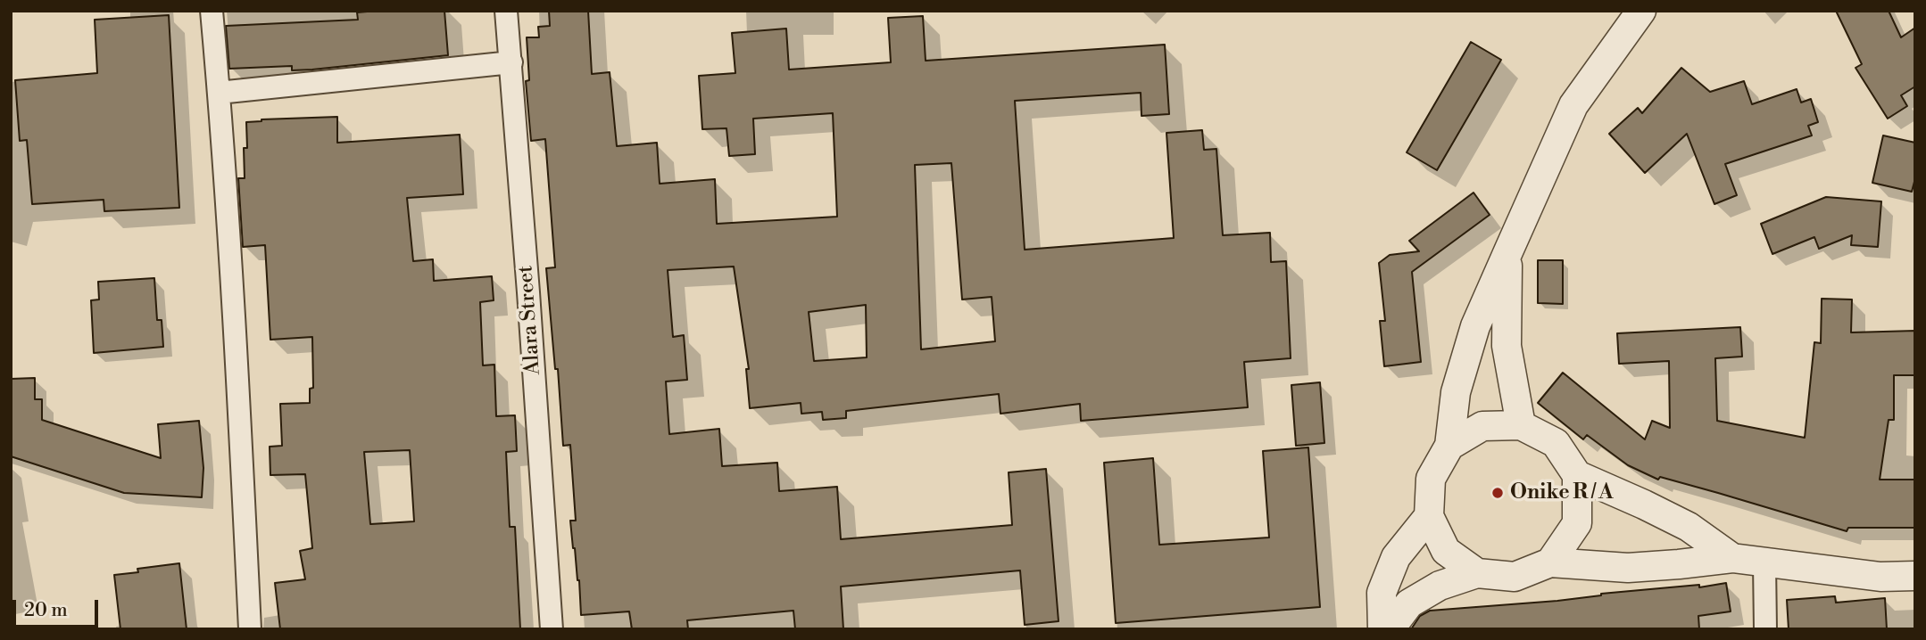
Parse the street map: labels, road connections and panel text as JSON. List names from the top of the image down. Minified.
{"streets":{"street":["Alara Street"]},"places":["Onike R / A"],"scale_bar":"20 m"}
